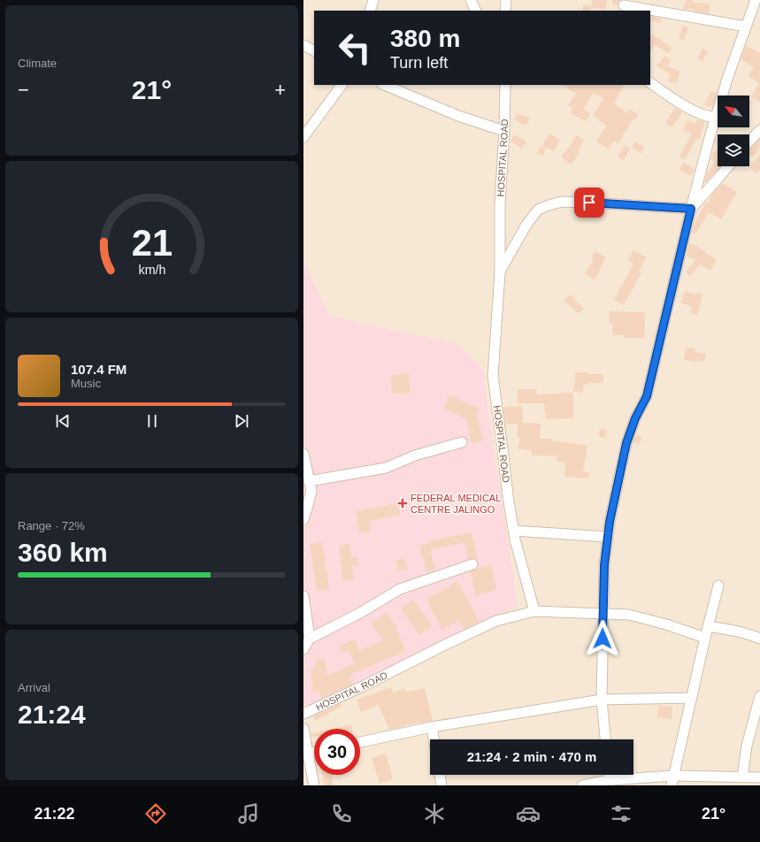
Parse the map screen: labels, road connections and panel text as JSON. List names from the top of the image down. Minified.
{"streets":{"street":["HOSPITAL ROAD"]},"places":{"health":["FEDERAL MEDICAL CENTRE JALINGO"]},"north":"top left","page":{"tile":["Climate",["Range · 72%","360 km"],["Arrival","21:24"]],"turn":["380 m","Turn left"],"heat":["−","21°","+"],"song":["107.4 FM","Music"],"limit":"30","trip":"21:24 · 2 min · 470 m","tabs":["21:22","21°"],"gauge":["21","km/h"]}}
